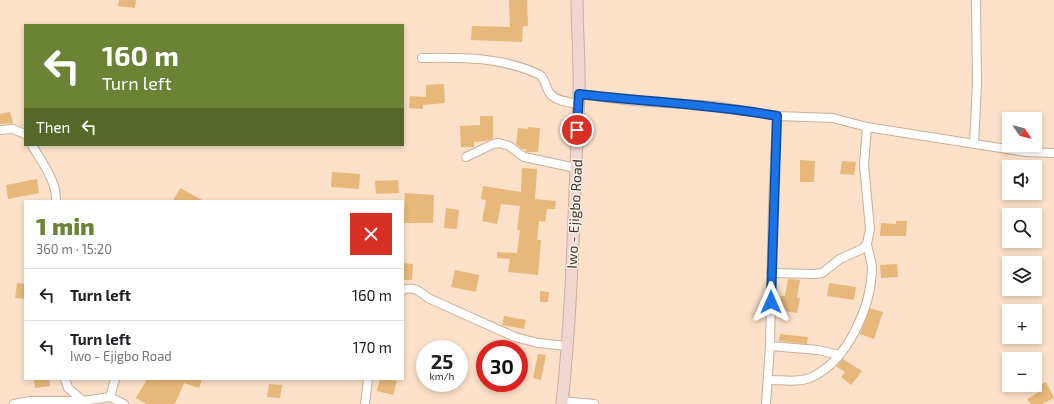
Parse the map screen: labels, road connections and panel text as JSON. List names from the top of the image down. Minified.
{"streets":{"main road":["Iwo - Ejigbo Road"]},"north":"bottom right","page":{"turn":["160 m","Turn left"],"then":"Then","map_buttons":["+","−"],"heading":["1 min","360 m · 15:20"],"list":[{"name":"Turn left","value":"160 m"},{"name":"Turn left","note":"Iwo - Ejigbo Road","value":"170 m"}],"speed":"25 km/h","limit":"30"}}
